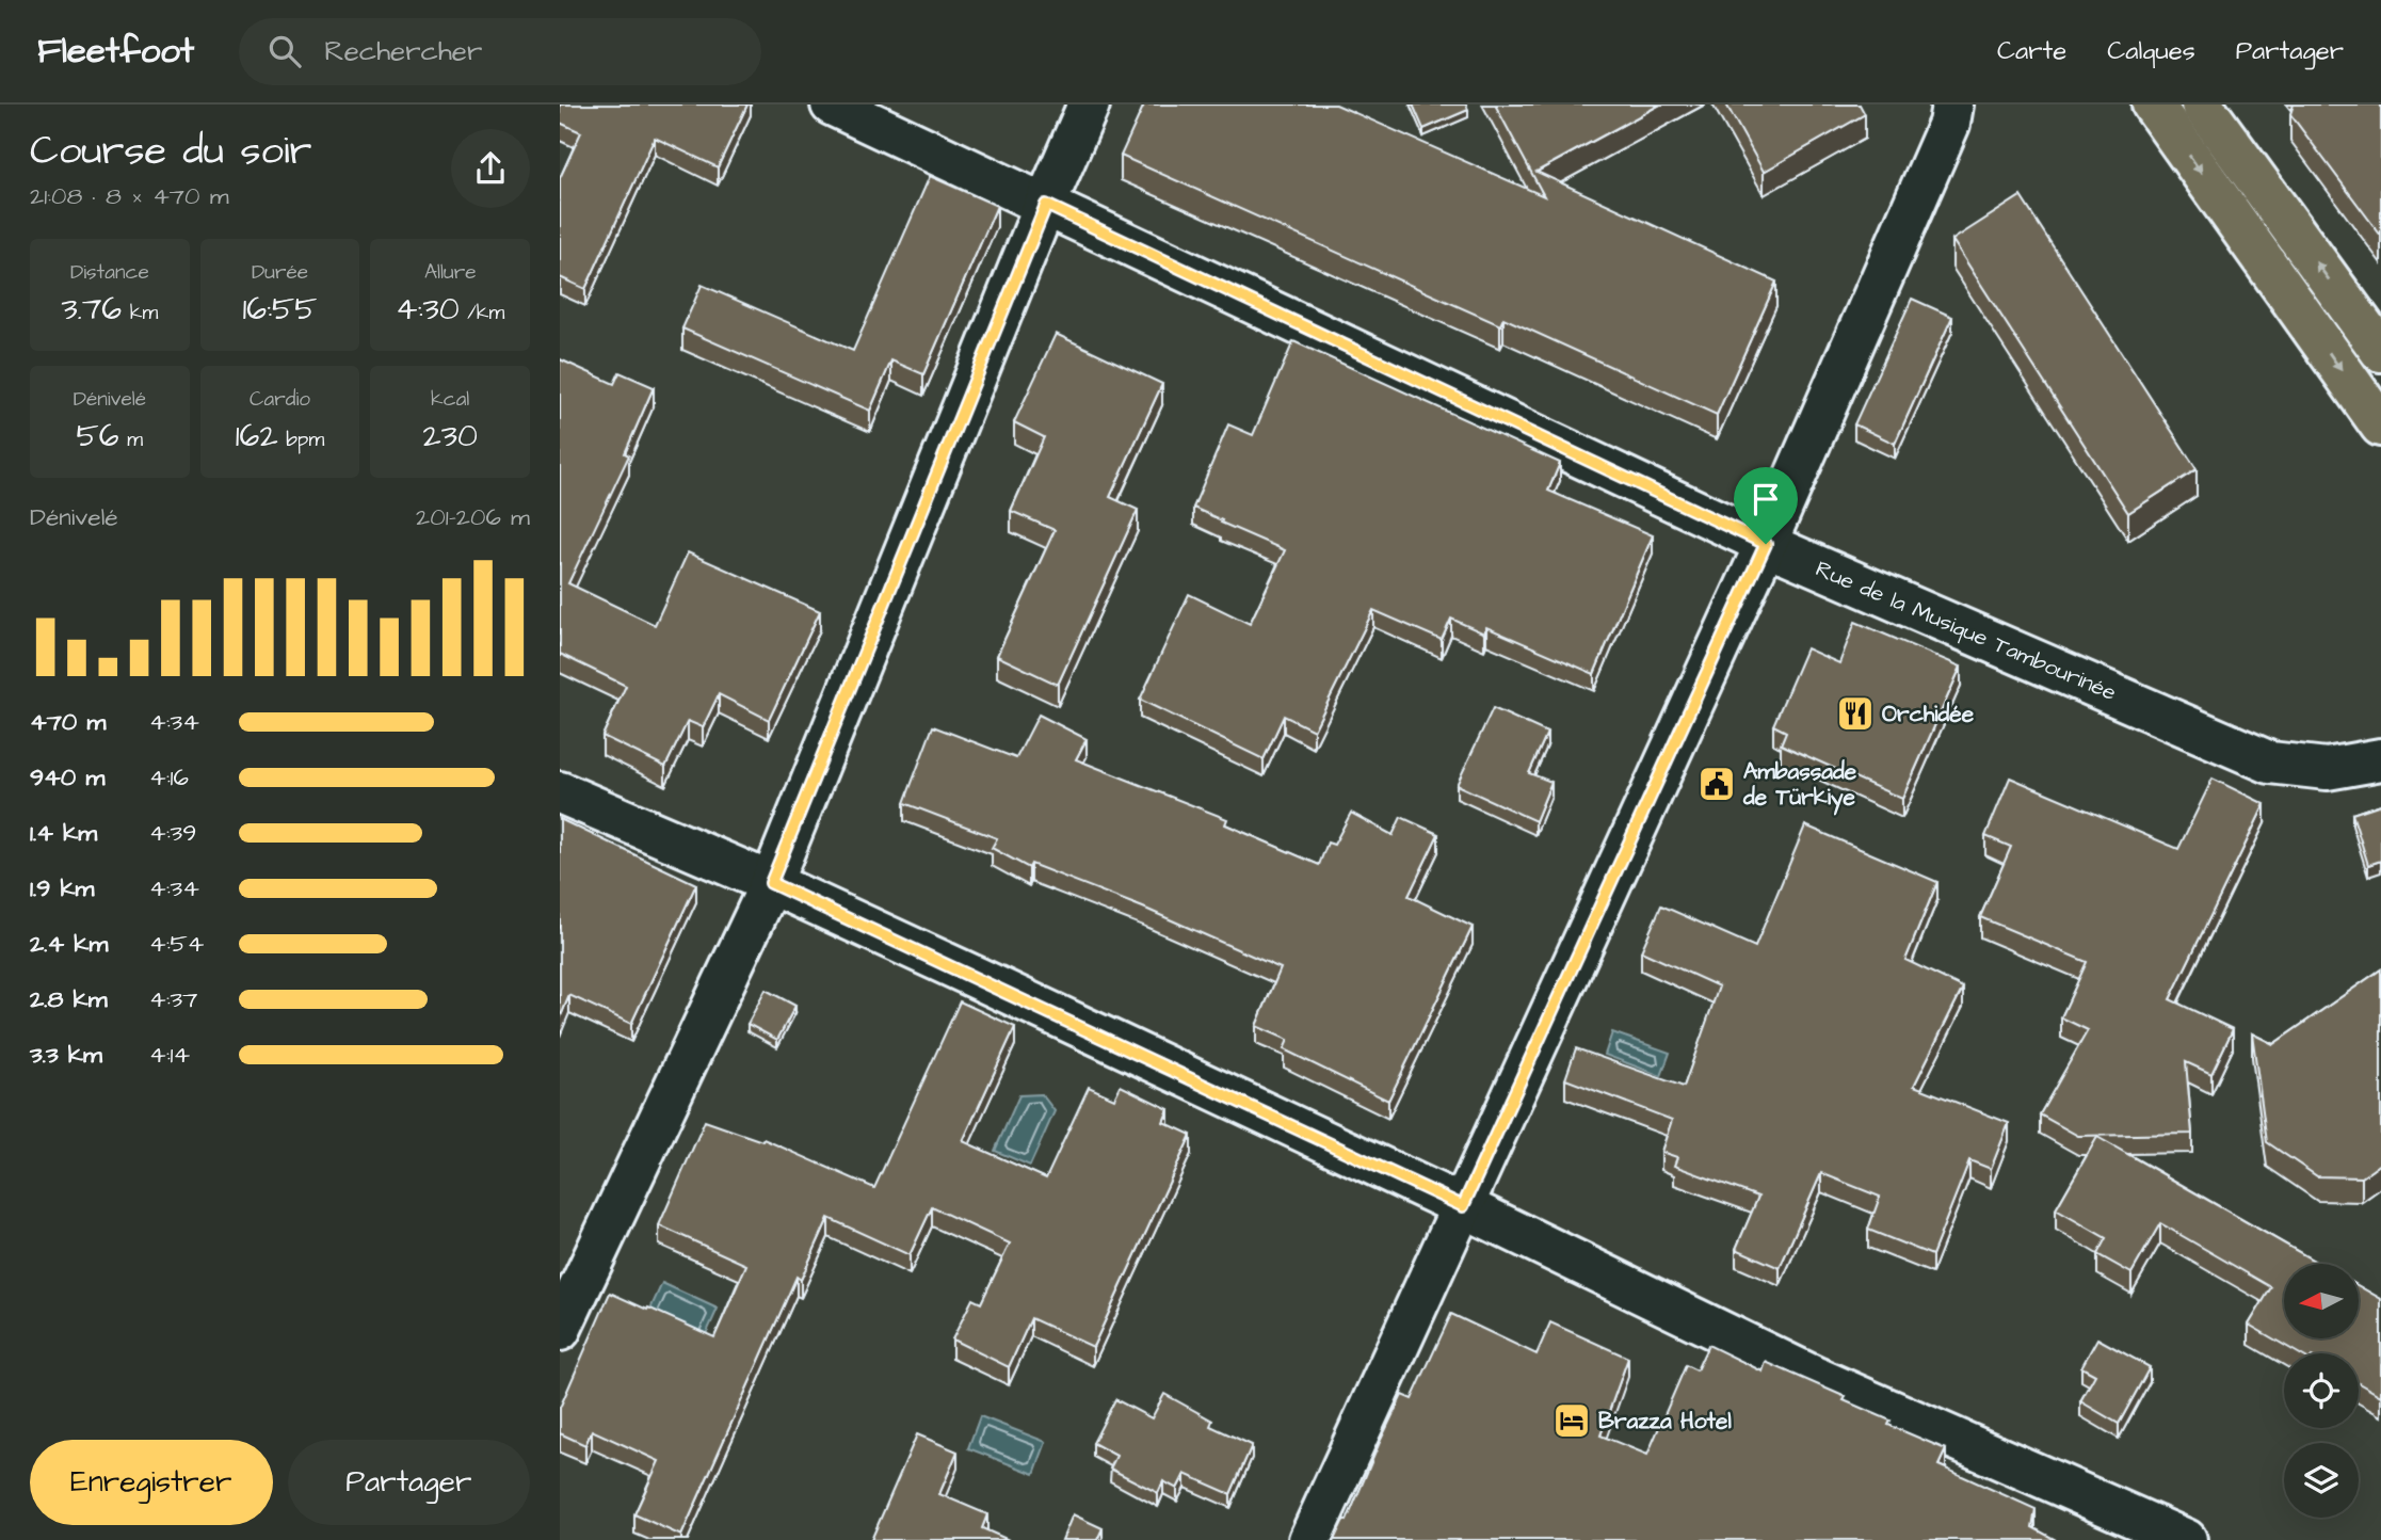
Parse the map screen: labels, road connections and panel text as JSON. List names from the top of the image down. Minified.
{"streets":{"street":["Rue de la Musique Tambourinée"]},"places":{"restaurant":["Orchidée"],"public building":["Ambassade de Türkiye"],"hotel":["Brazza Hotel"]},"north":"left","page":{"header":"Fleetfoot","search":"Rechercher","nav":["Carte","Calques","Partager"],"heading":["Course du soir","21:08 · 8 × 470 m"],"stats":[["Distance","3.76 km"],["Durée","16:55"],["Allure","4:30 /km"],["Dénivelé","56 m"],["Cardio","162 bpm"],["kcal","230"]],"chart":["Dénivelé","201–206 m"],"list":[{"name":"470 m","note":"4:34"},{"name":"940 m","note":"4:16"},{"name":"1.4 km","note":"4:39"},{"name":"1.9 km","note":"4:34"},{"name":"2.4 km","note":"4:54"},{"name":"2.8 km","note":"4:37"},{"name":"3.3 km","note":"4:14"}],"buttons":["Enregistrer","Partager"]}}
